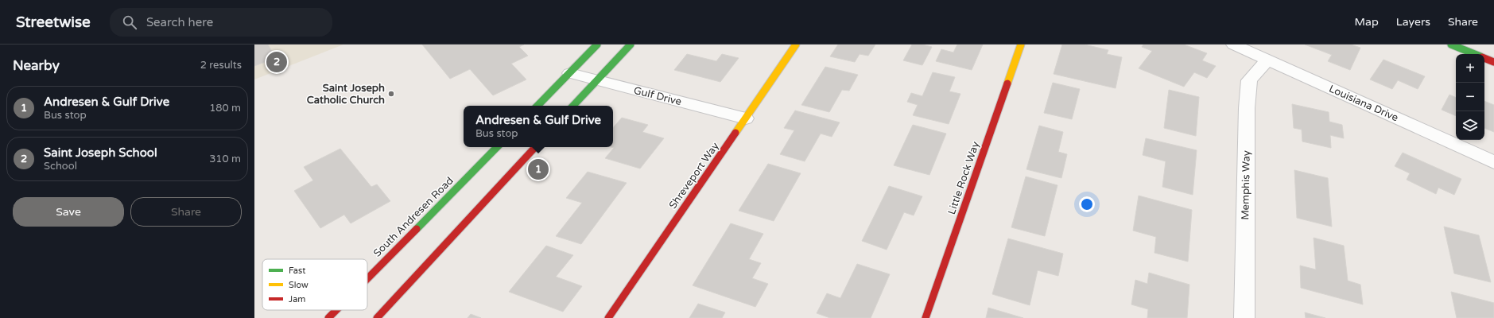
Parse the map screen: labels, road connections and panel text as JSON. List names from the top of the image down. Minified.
{"streets":{"street":["Gulf Drive","Louisiana Drive","Shreveport Way","Little Rock Way","Memphis Way","South Andresen Road"]},"crossings":[["Gulf Drive","Shreveport Way"],["Louisiana Drive","Memphis Way"]],"places":["Saint Joseph Catholic Church"],"legend":["Fast","Slow","Jam"],"page":{"header":"Streetwise","search":"Search here","nav":["Map","Layers","Share"],"heading":["Nearby","2 results"],"pins":["2","1"],"map_buttons":["+","−"],"list":[{"mark":"1","name":"Andresen & Gulf Drive","note":"Bus stop","value":"180 m"},{"mark":"2","name":"Saint Joseph School","note":"School","value":"310 m"}],"popup":["Andresen & Gulf Drive","Bus stop"],"buttons":["Save","Share"]}}
